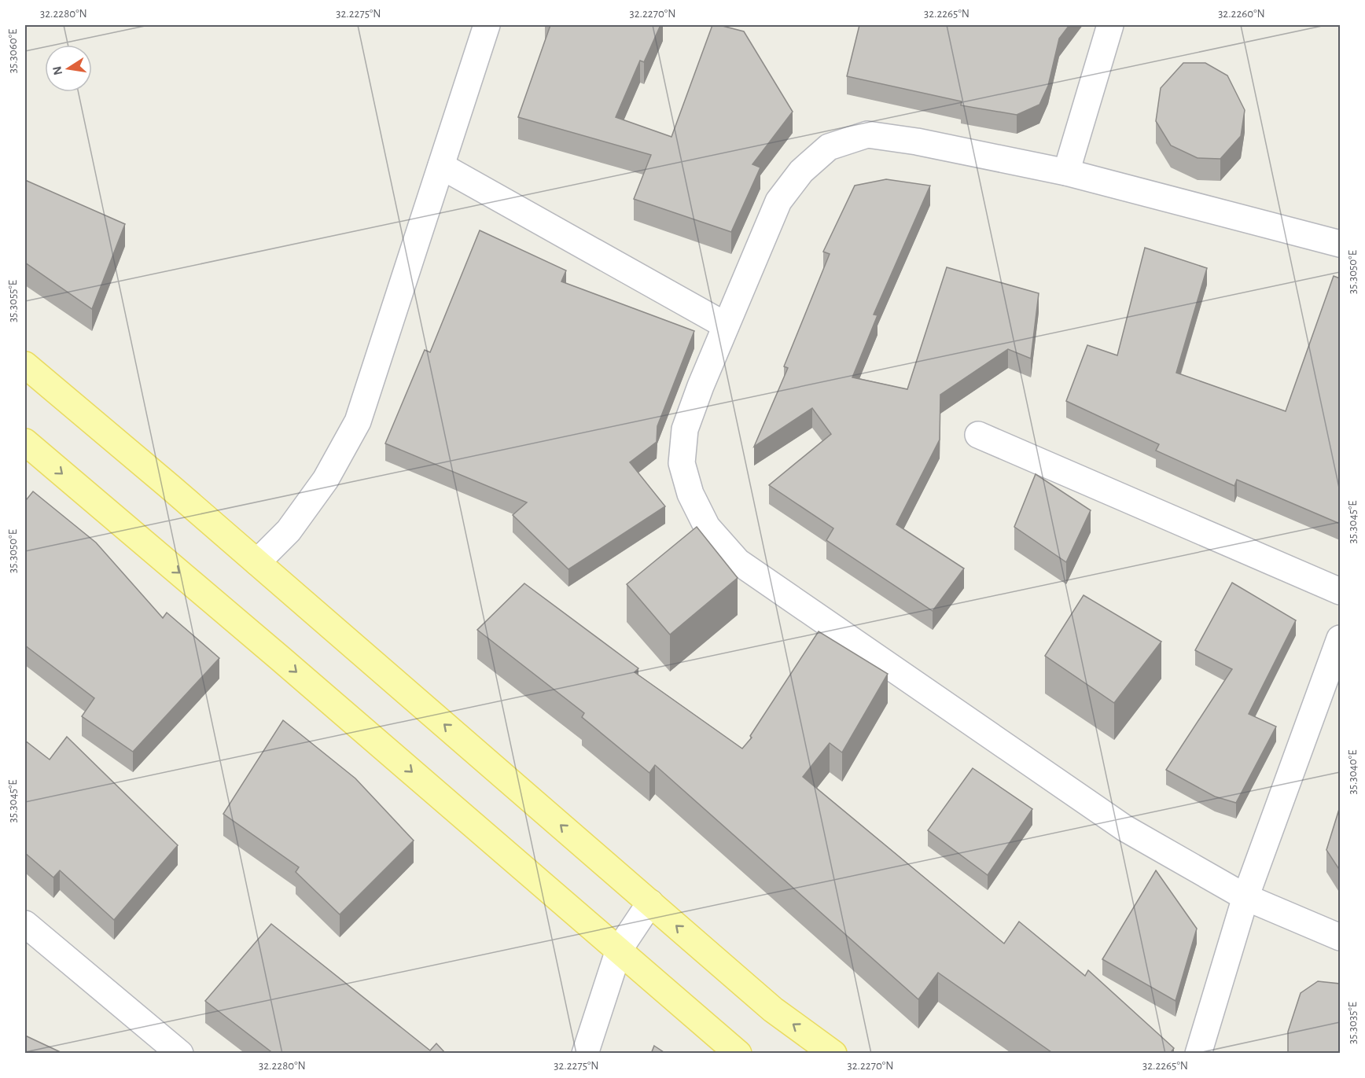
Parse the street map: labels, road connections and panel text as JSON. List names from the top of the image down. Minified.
{"north":"left","coordinates":["32.2280°N","32.2275°N","32.2270°N","32.2265°N","32.2260°N","35.3060°E","35.3050°E","35.3055°E","35.3045°E","35.3040°E","35.3035°E"]}
